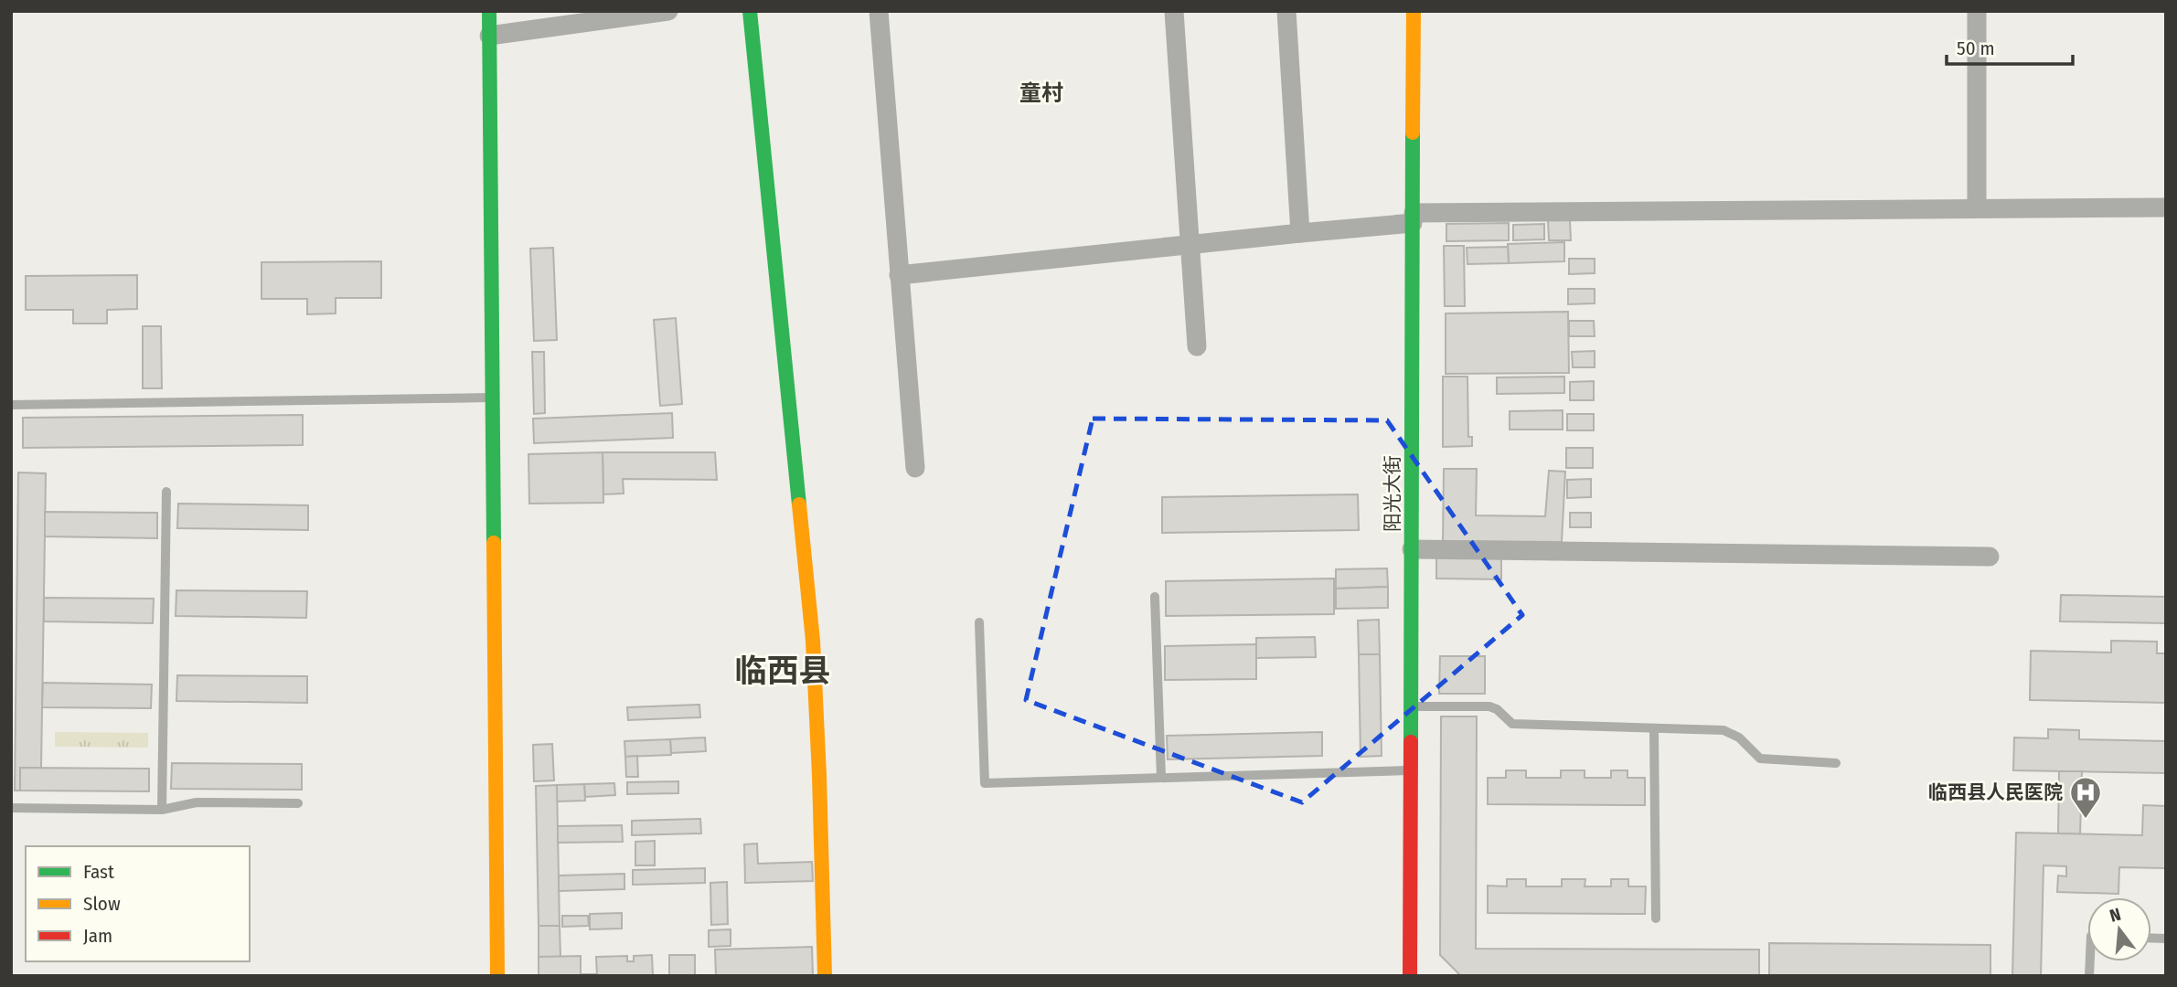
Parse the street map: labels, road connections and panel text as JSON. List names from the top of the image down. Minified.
{"streets":{"street":["阳光大街"]},"districts":["童村","临西县"],"places":{"hospital":["临西县人民医院"]},"legend":["Fast","Slow","Jam"],"scale_bar":"50 m","north":"top"}
